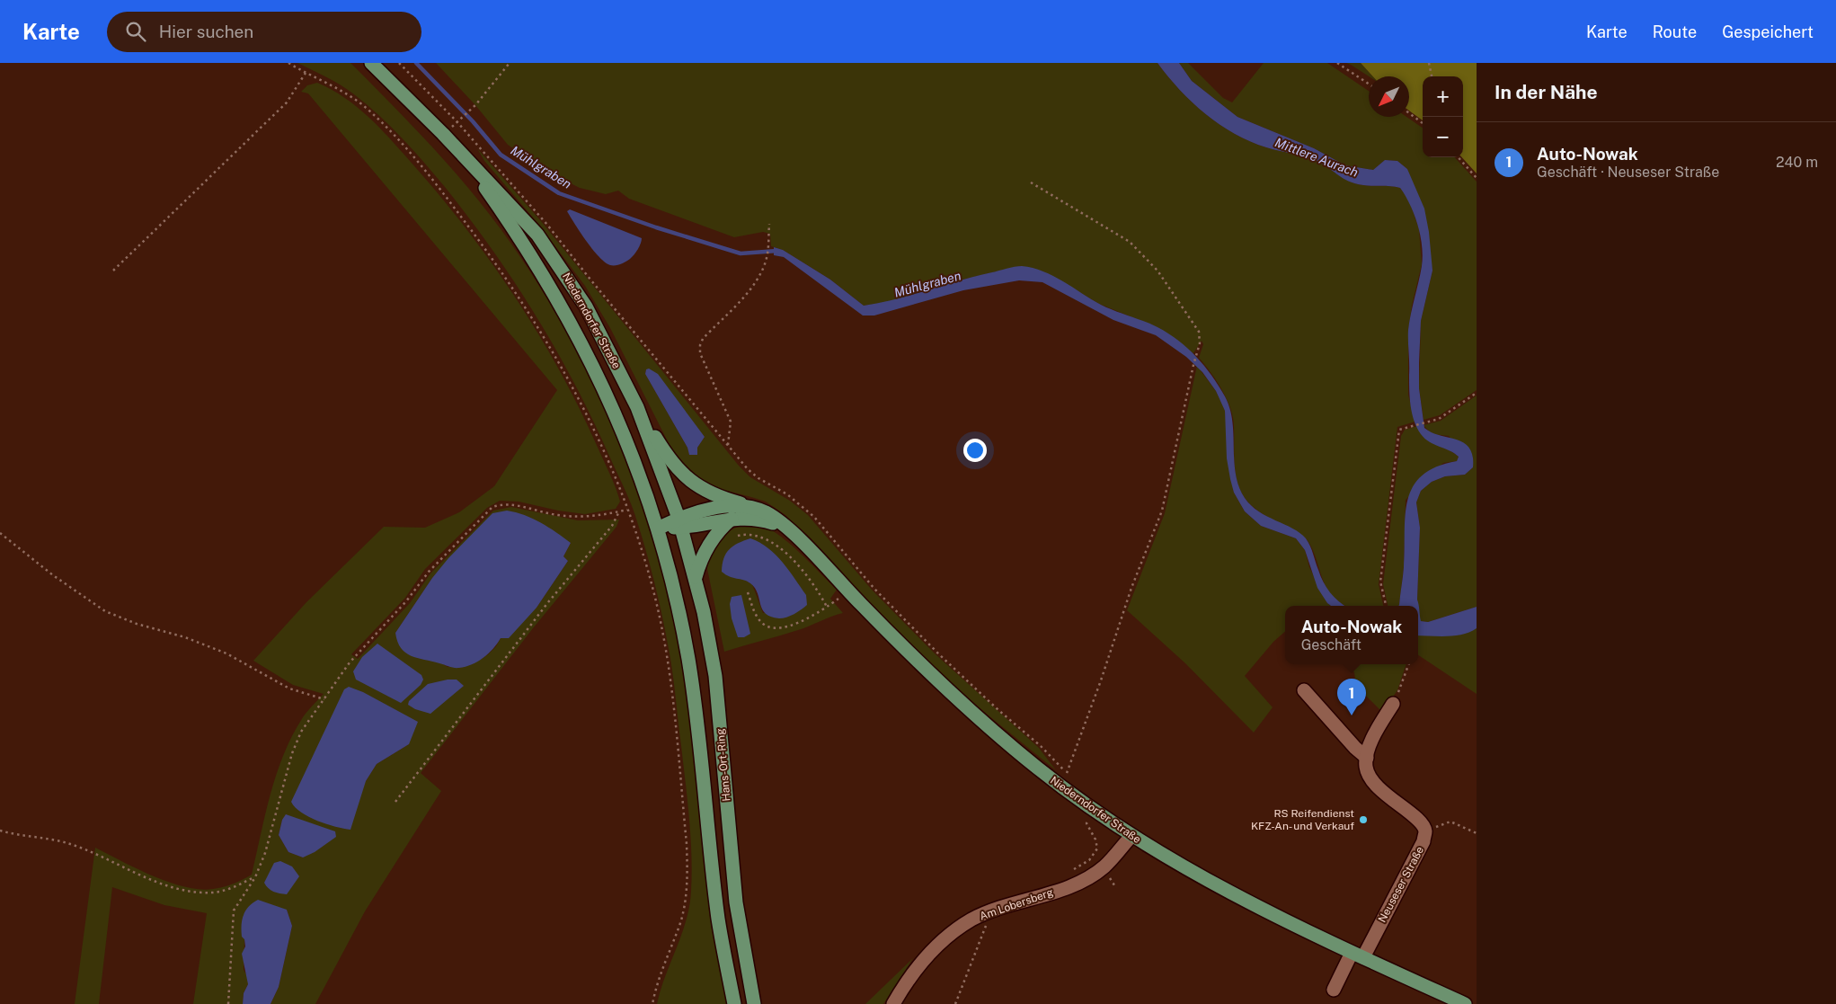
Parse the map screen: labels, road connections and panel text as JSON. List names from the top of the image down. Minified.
{"streets":{"main road":["Niederndorfer Straße","Hans-Ort-Ring"],"street":["Neuseser Straße","Am Lobersberg"]},"crossings":[["Niederndorfer Straße","Hans-Ort-Ring"],["Niederndorfer Straße","Neuseser Straße"],["Niederndorfer Straße","Am Lobersberg"]],"water":["Mittlere Aurach","Mühlgraben"],"places":["RS Reifendienst KFZ-An- und Verkauf"],"north":"bottom left","page":{"header":"Karte","search":"Hier suchen","nav":["Karte","Route","Gespeichert"],"heading":"In der Nähe","map_buttons":["+","−"],"list":[{"mark":"1","name":"Auto-Nowak","note":"Geschäft · Neuseser Straße","value":"240 m"}],"popup":["Auto-Nowak","Geschäft"],"pins":"1"}}
